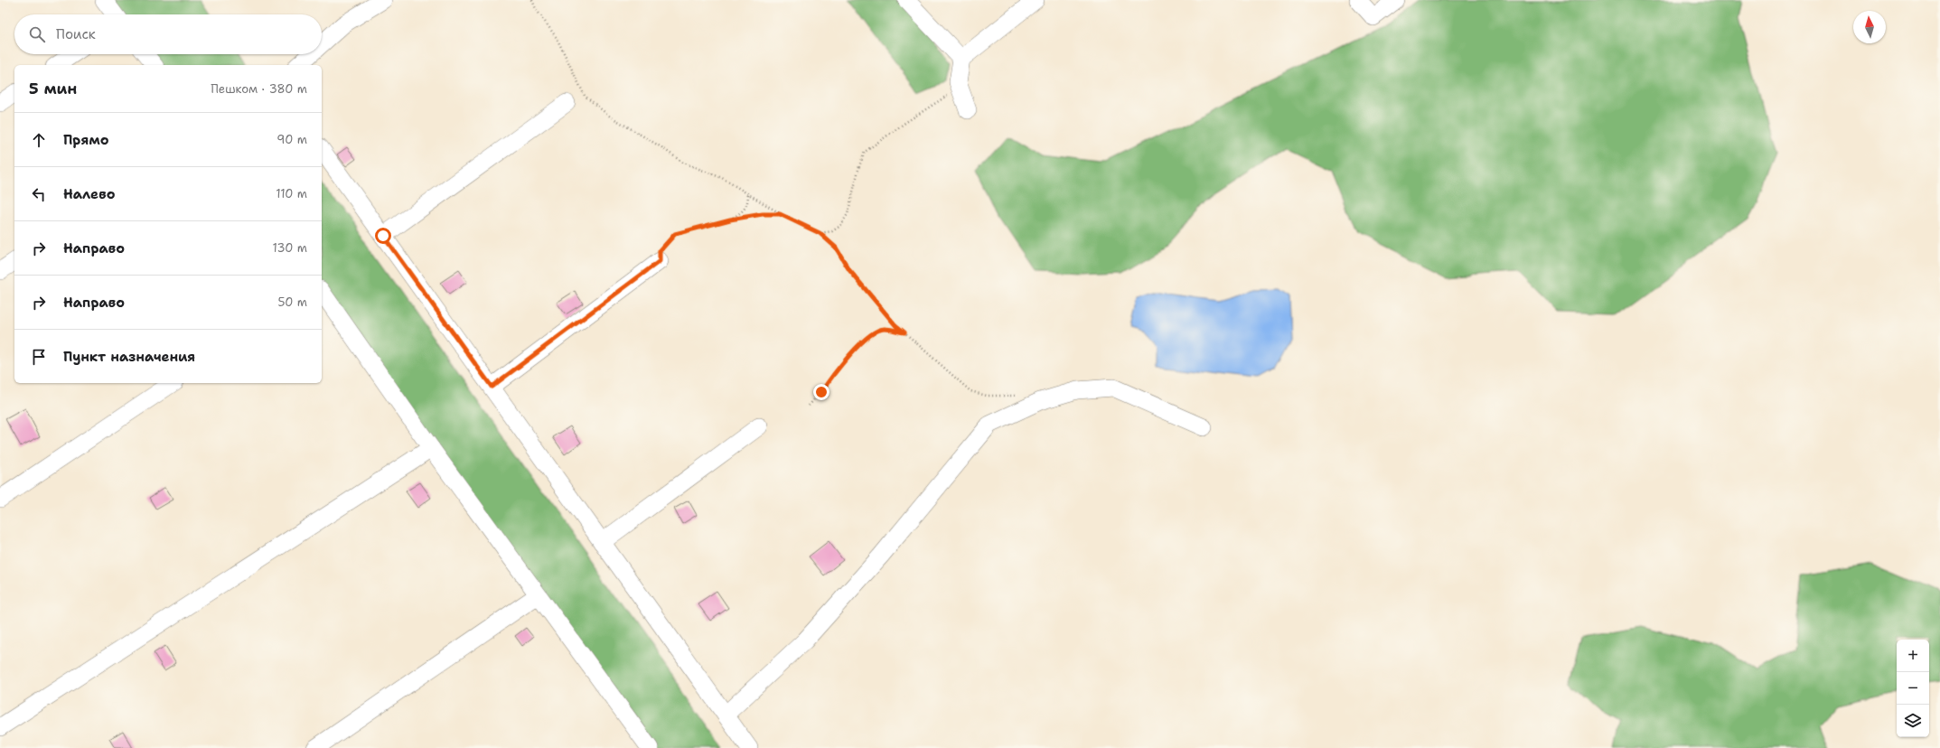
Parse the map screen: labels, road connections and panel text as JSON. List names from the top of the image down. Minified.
{"north":"top","page":{"search":"Поиск","heading":["5 мин","Пешком · 380 m"],"list":[["Прямо","90 m"],["Налево","110 m"],["Направо","130 m"],["Направо","50 m"],"Пункт назначения"],"map_buttons":["+","−"]}}
